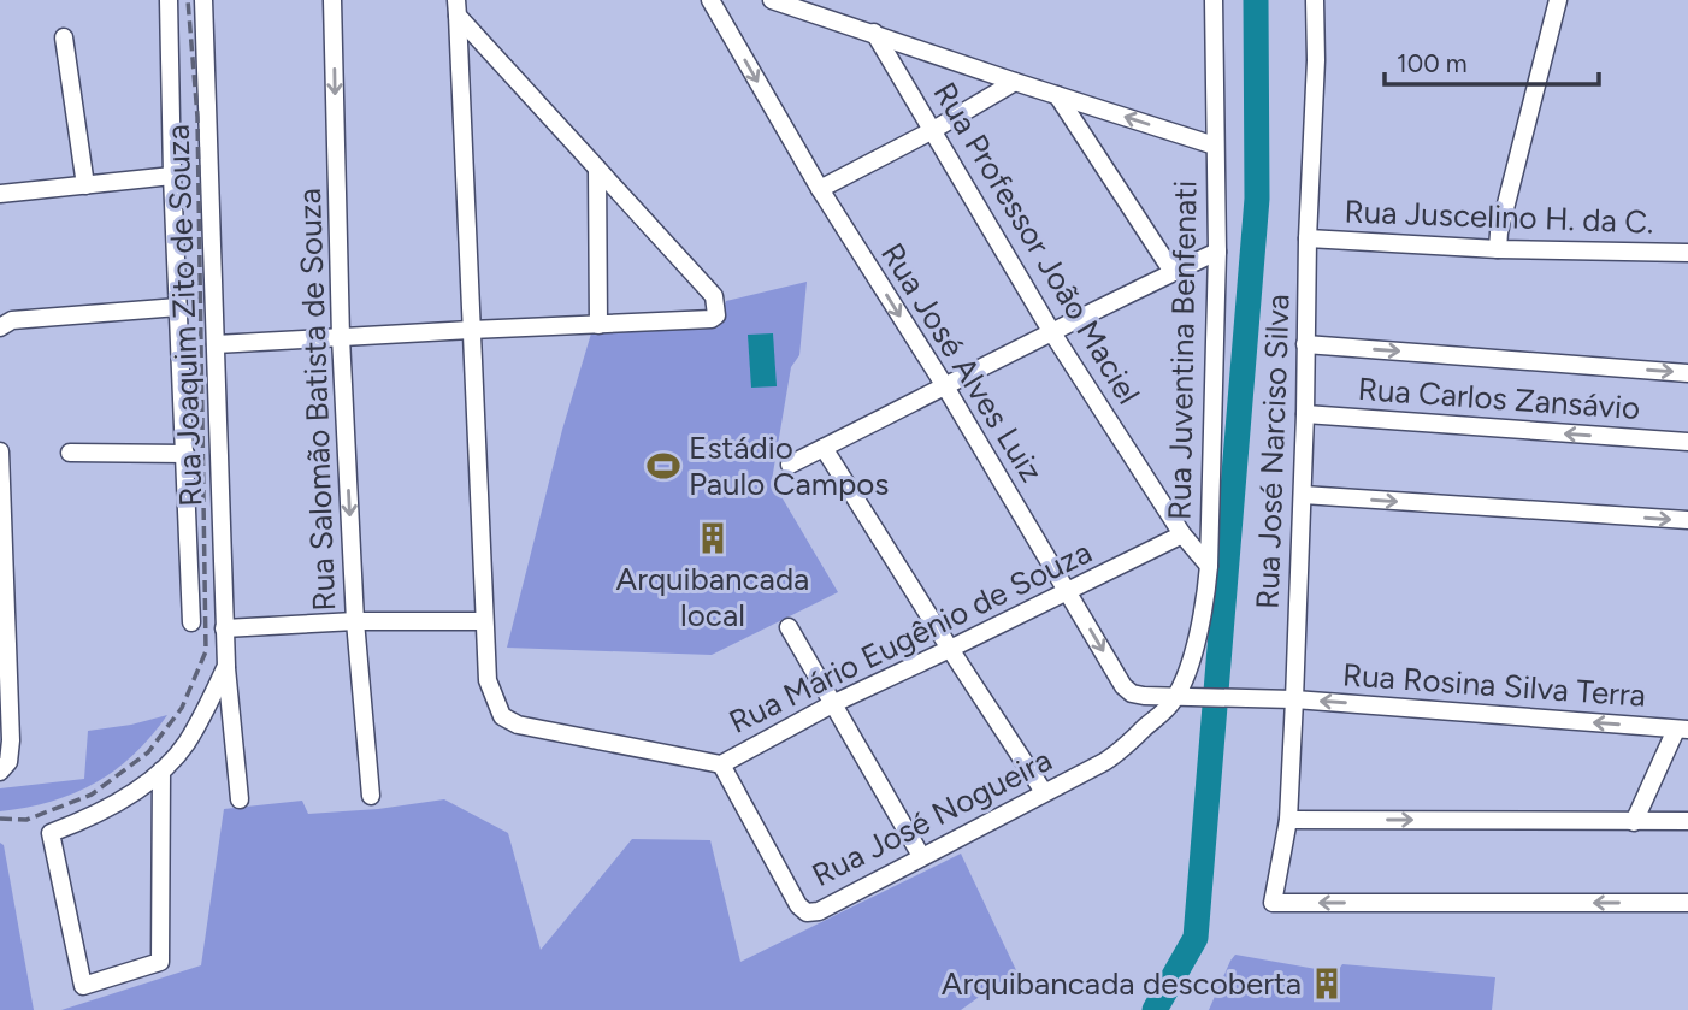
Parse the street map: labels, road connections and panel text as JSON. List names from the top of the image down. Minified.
{"streets":{"street":["Rua Juscelino H. da C.","Rua Professor João Maciel","Rua Joaquim Zito de Souza","Rua Juventina Benfenati","Rua José Alves Luiz","Rua Carlos Zansávio","Rua Salomão Batista de Souza","Rua José Narciso Silva","Rua Mário Eugênio de Souza","Rua Rosina Silva Terra","Rua José Nogueira"]},"crossings":[["Rua Juscelino H. da C.","Rua José Narciso Silva"],["Rua Professor João Maciel","Rua Juventina Benfenati"],["Rua Professor João Maciel","Rua Mário Eugênio de Souza"],["Rua Juventina Benfenati","Rua José Alves Luiz"],["Rua Juventina Benfenati","Rua José Nogueira"],["Rua José Alves Luiz","Rua Mário Eugênio de Souza"],["Rua José Alves Luiz","Rua Rosina Silva Terra"],["Rua José Alves Luiz","Rua José Nogueira"],["Rua Carlos Zansávio","Rua José Narciso Silva"],["Rua José Narciso Silva","Rua Rosina Silva Terra"],["Rua Mário Eugênio de Souza","Rua José Nogueira"]],"one_way":["Rua José Alves Luiz"],"places":{"sports":["Estádio Paulo Campos"],"building":["Arquibancada local","Arquibancada descoberta"]},"scale_bar":"100 m"}
